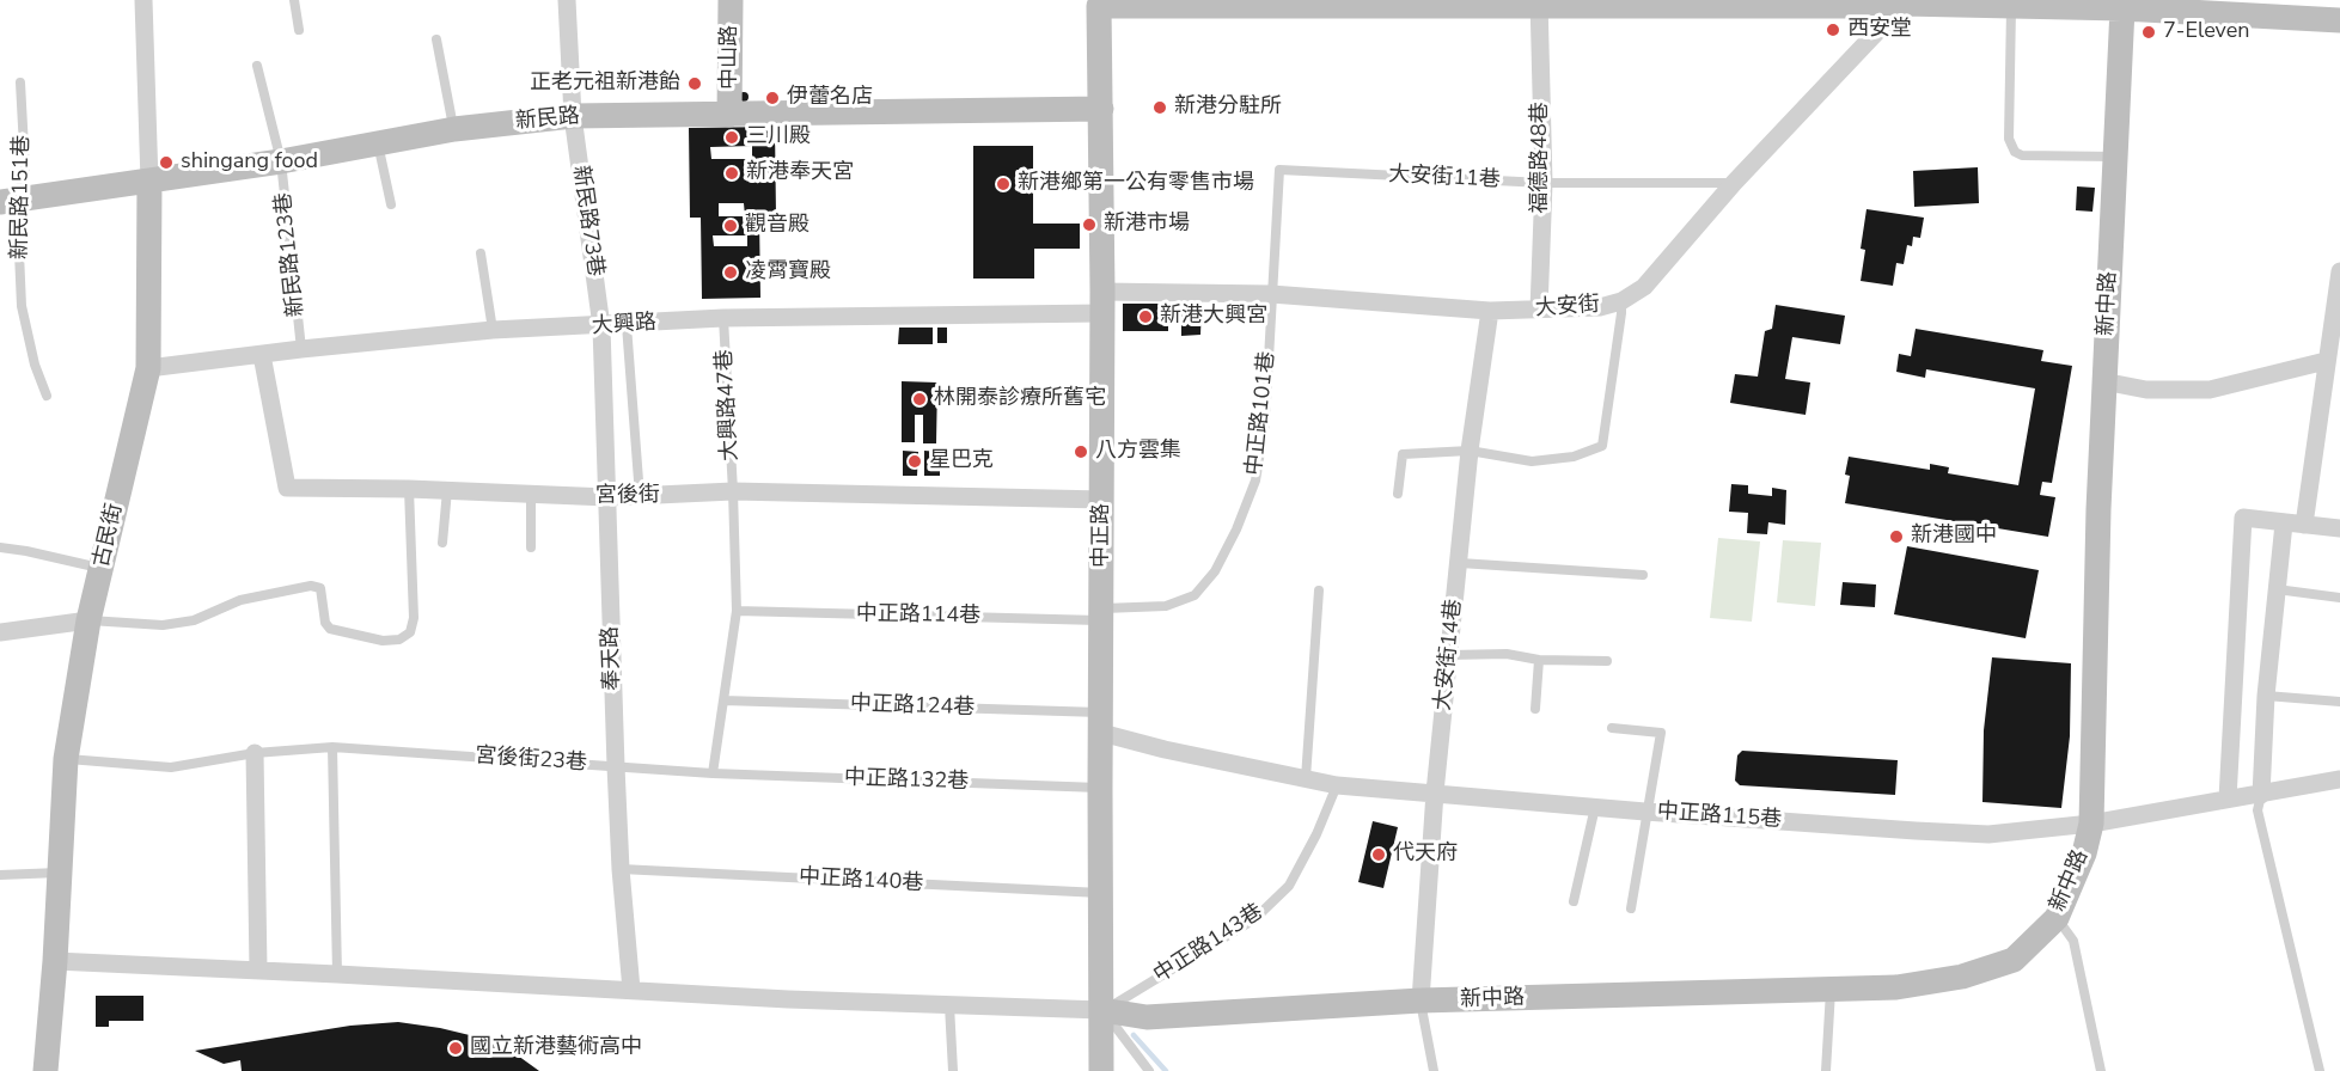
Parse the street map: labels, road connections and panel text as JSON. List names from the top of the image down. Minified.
{"streets":{"main road":["中山路","新民路","新中路","古民街","中正路"],"street":["福德路48巷","新民路73巷","大安街","大興路","宮後街","大安街14巷","奉天路","中正路115巷"],"lane":["大安街11巷","新民路151巷","新民路123巷","大興路47巷","中正路101巷","中正路114巷","中正路124巷","宮後街23巷","中正路132巷","中正路140巷","中正路143巷"]},"crossings":[["中山路","新民路"],["新民路","新民路151巷"],["新民路","新民路73巷"],["新民路","新民路123巷"],["新民路","古民街"],["新民路","中正路"],["福德路48巷","大安街11巷"],["福德路48巷","大安街"],["大安街11巷","大安街"],["大安街11巷","中正路101巷"],["新民路73巷","大興路"],["新民路73巷","奉天路"],["新民路123巷","大興路"],["新中路","中正路"],["新中路","大安街14巷"],["新中路","中正路115巷"],["新中路","中正路143巷"],["大安街","大興路"],["大安街","中正路101巷"],["大安街","中正路"],["大安街","大安街14巷"],["大興路","大興路47巷"],["大興路","宮後街"],["大興路","古民街"],["大興路","中正路"],["大興路","奉天路"],["大興路47巷","宮後街"],["中正路101巷","中正路"],["中正路101巷","中正路114巷"],["宮後街","中正路"],["宮後街","奉天路"],["古民街","宮後街23巷"],["中正路","中正路114巷"],["中正路","中正路124巷"],["中正路","中正路132巷"],["中正路","中正路115巷"],["中正路","中正路140巷"],["中正路","中正路143巷"],["大安街14巷","中正路115巷"],["奉天路","宮後街23巷"],["奉天路","中正路140巷"],["中正路124巷","中正路115巷"],["宮後街23巷","中正路132巷"],["中正路115巷","中正路143巷"]],"places":["西安堂","7-Eleven","正老元祖新港飴","伊蕾名店","新港分駐所","三川殿","shingang food","新港奉天宮","新港鄉第一公有零售市場","新港市場","觀音殿","凌霄寶殿","新港大興宮","林開泰診療所舊宅","八方雲集","星巴克","新港國中","代天府","國立新港藝術高中"]}
